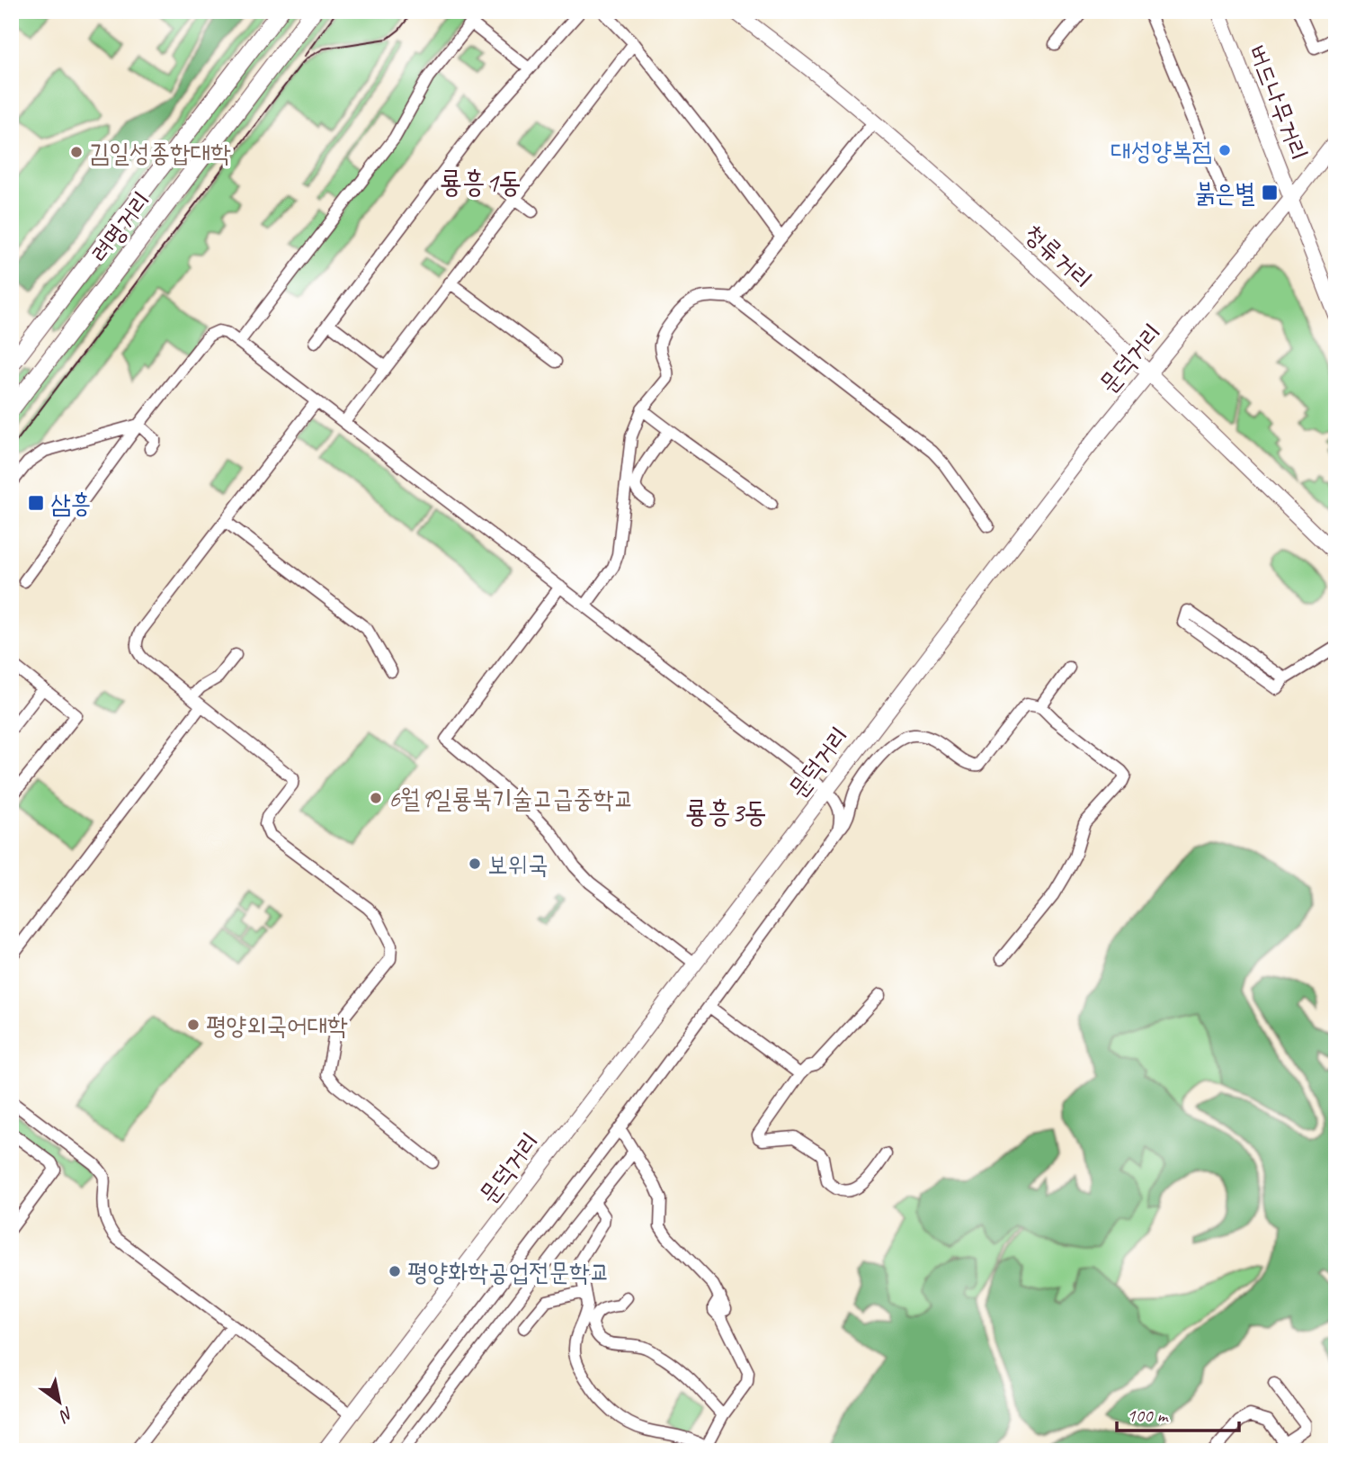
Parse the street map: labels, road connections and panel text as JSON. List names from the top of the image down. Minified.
{"streets":{"highway":["려명거리"],"main road":["버드나무거리","청류거리","문덕거리"]},"crossings":[["버드나무거리","문덕거리"],["청류거리","문덕거리"]],"districts":["룡흥1동","룡흥3동"],"places":{"other":["대성양복점","김일성종합대학","6월9일룡북기술고급중학교","보위국","평양외국어대학","평양화학공업전문학교"],"transit":["붉은별","삼흥"]},"scale_bar":"100 m","north":"bottom right"}
